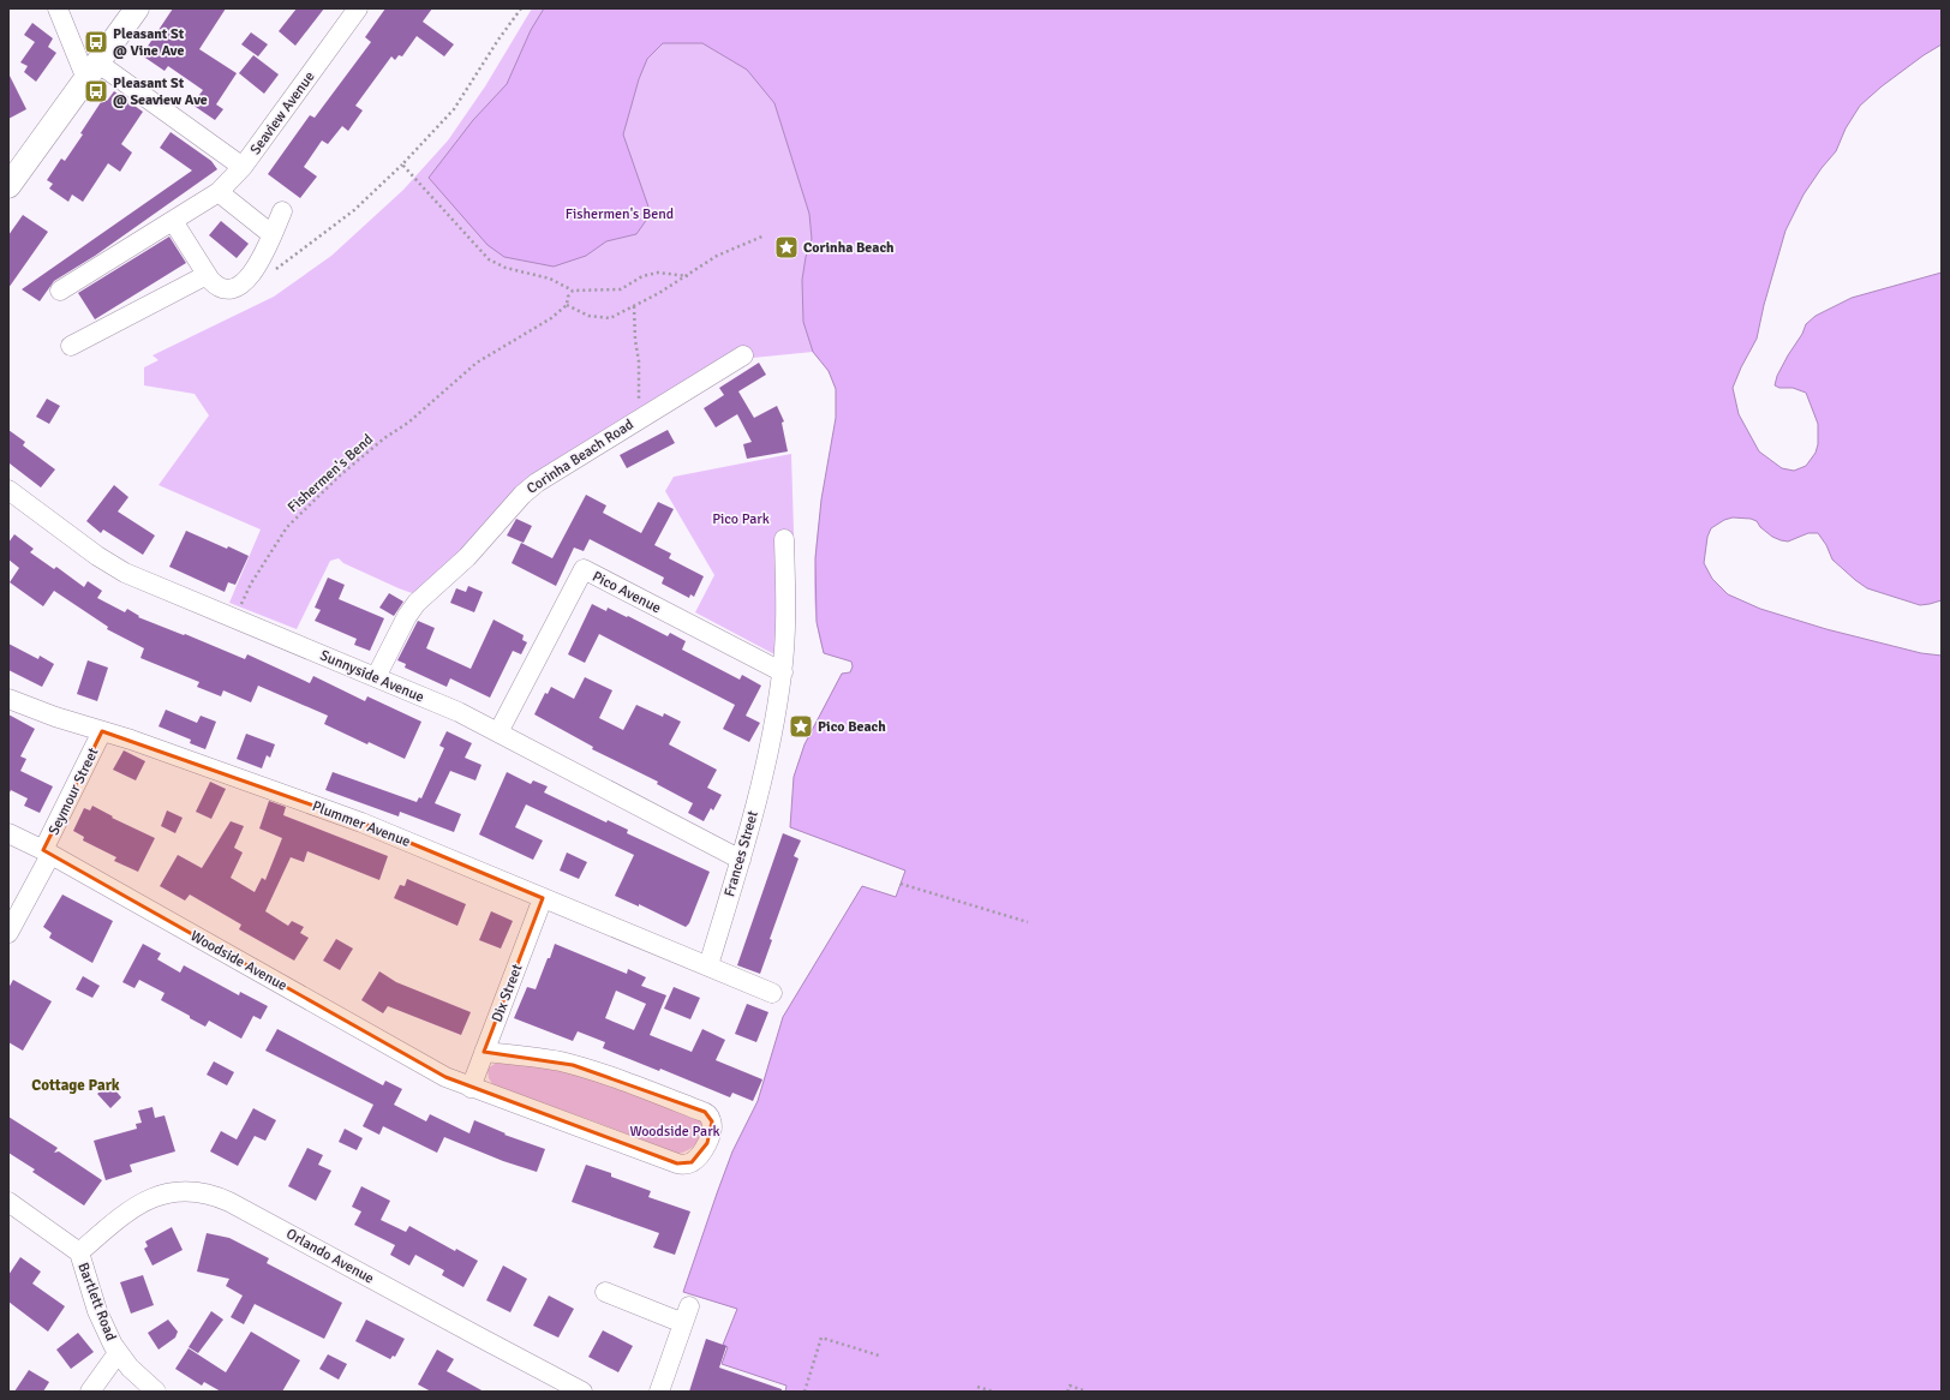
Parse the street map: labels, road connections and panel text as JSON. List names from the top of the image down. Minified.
{"streets":{"street":["Seaview Avenue","Corinha Beach Road","Pico Avenue","Sunnyside Avenue","Seymour Street","Plummer Avenue","Frances Street","Woodside Avenue","Dix Street","Orlando Avenue","Bartlett Road"],"path":["Fishermen's Bend"]},"crossings":[["Corinha Beach Road","Sunnyside Avenue"],["Fishermen's Bend","Sunnyside Avenue"],["Pico Avenue","Sunnyside Avenue"],["Pico Avenue","Frances Street"],["Sunnyside Avenue","Frances Street"],["Seymour Street","Plummer Avenue"],["Seymour Street","Woodside Avenue"],["Plummer Avenue","Frances Street"],["Plummer Avenue","Dix Street"],["Woodside Avenue","Dix Street"],["Orlando Avenue","Bartlett Road"]],"districts":["Cottage Park"],"parks":["Fishermen's Bend","Pico Park","Woodside Park"],"places":{"bus stop":["Pleasant St @ Vine Ave","Pleasant St @ Seaview Ave"],"place":["Corinha Beach","Pico Beach"]}}
